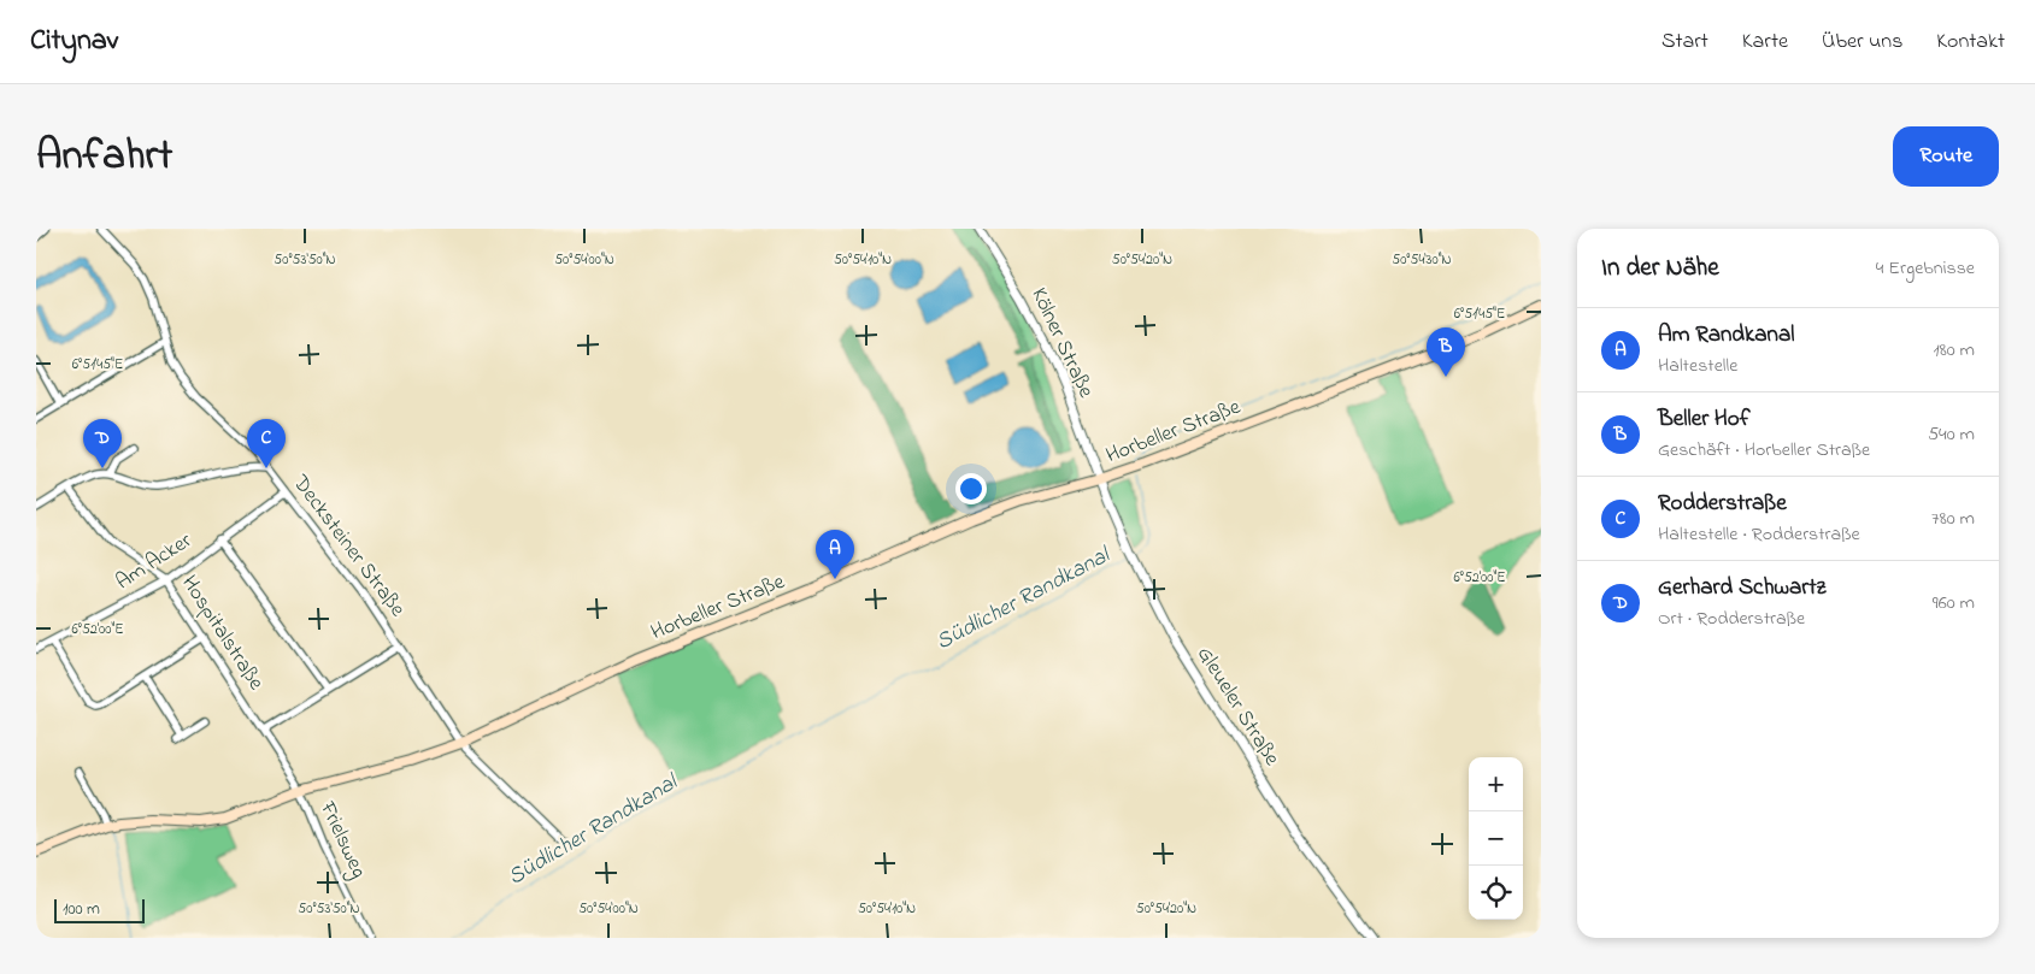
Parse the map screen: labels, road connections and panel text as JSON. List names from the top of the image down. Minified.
{"streets":{"main road":["Horbeller Straße"],"street":["Kölner Straße","Decksteiner Straße","Am Acker","Hospitalstraße","Gleueler Straße","Frielsweg"]},"crossings":[["Kölner Straße","Horbeller Straße"],["Kölner Straße","Gleueler Straße"],["Horbeller Straße","Decksteiner Straße"],["Horbeller Straße","Hospitalstraße"],["Horbeller Straße","Gleueler Straße"],["Horbeller Straße","Frielsweg"],["Decksteiner Straße","Am Acker"],["Am Acker","Hospitalstraße"],["Hospitalstraße","Frielsweg"]],"water":["Südlicher Randkanal"],"scale_bar":"100 m","page":{"header":"Citynav","nav":["Start","Karte","Über uns","Kontakt"],"title":"Anfahrt","buttons":"Route","heading":["In der Nähe","4 Ergebnisse"],"list":[{"mark":"A","name":"Am Randkanal","note":"Haltestelle","value":"180 m"},{"mark":"B","name":"Beller Hof","note":"Geschäft · Horbeller Straße","value":"540 m"},{"mark":"C","name":"Rodderstraße","note":"Haltestelle · Rodderstraße","value":"780 m"},{"mark":"D","name":"Gerhard Schwartz","note":"Ort · Rodderstraße","value":"960 m"}],"pins":["B","C","D","A"],"map_buttons":["+","−"],"scale":"100 m"},"coordinates":["50°53'50\"N","50°54'00\"N","50°54'10\"N","50°54'20\"N","50°54'30\"N","6°51'45\"E","6°52'00\"E"]}
